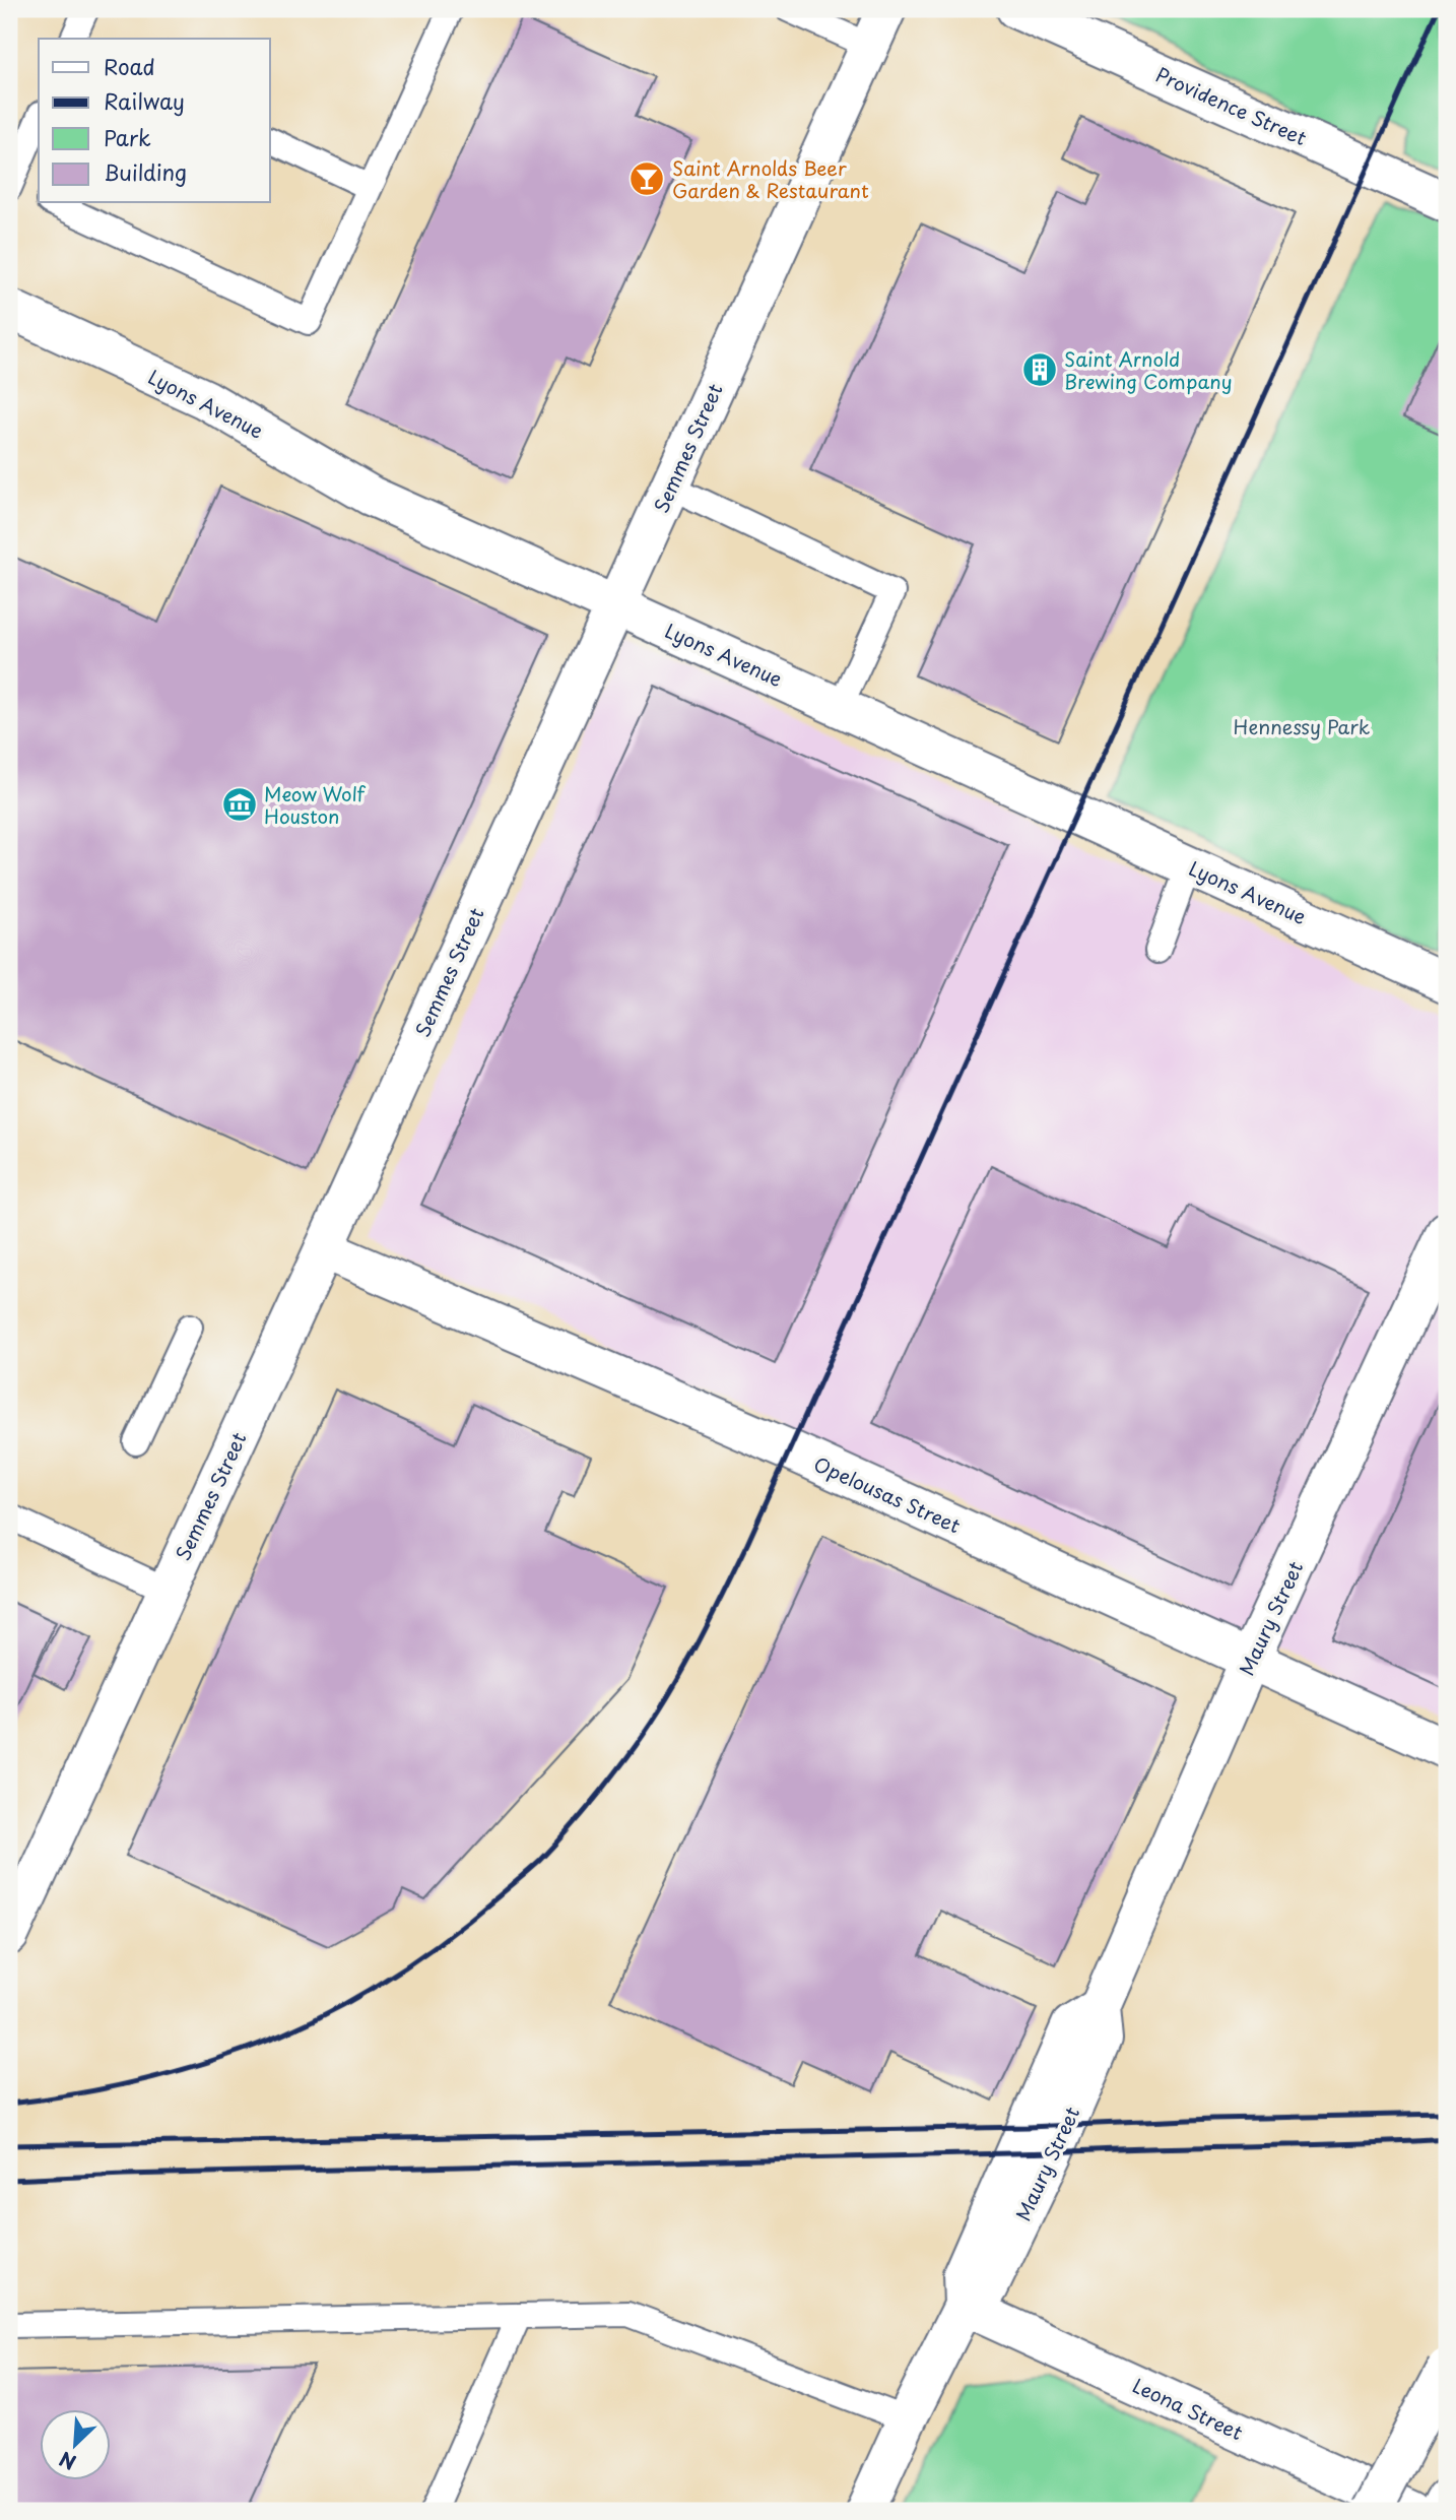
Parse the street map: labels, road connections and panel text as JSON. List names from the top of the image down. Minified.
{"streets":{"street":["Providence Street","Lyons Avenue","Semmes Street","Opelousas Street","Maury Street","Leona Street"]},"crossings":[["Lyons Avenue","Semmes Street"],["Semmes Street","Opelousas Street"],["Opelousas Street","Maury Street"],["Maury Street","Leona Street"]],"parks":["Hennessy Park"],"places":{"bar":["Saint Arnolds Beer Garden & Restaurant"],"building":["Saint Arnold Brewing Company"],"museum":["Meow Wolf Houston"]},"legend":["Road","Railway","Park","Building"],"north":"bottom left"}
